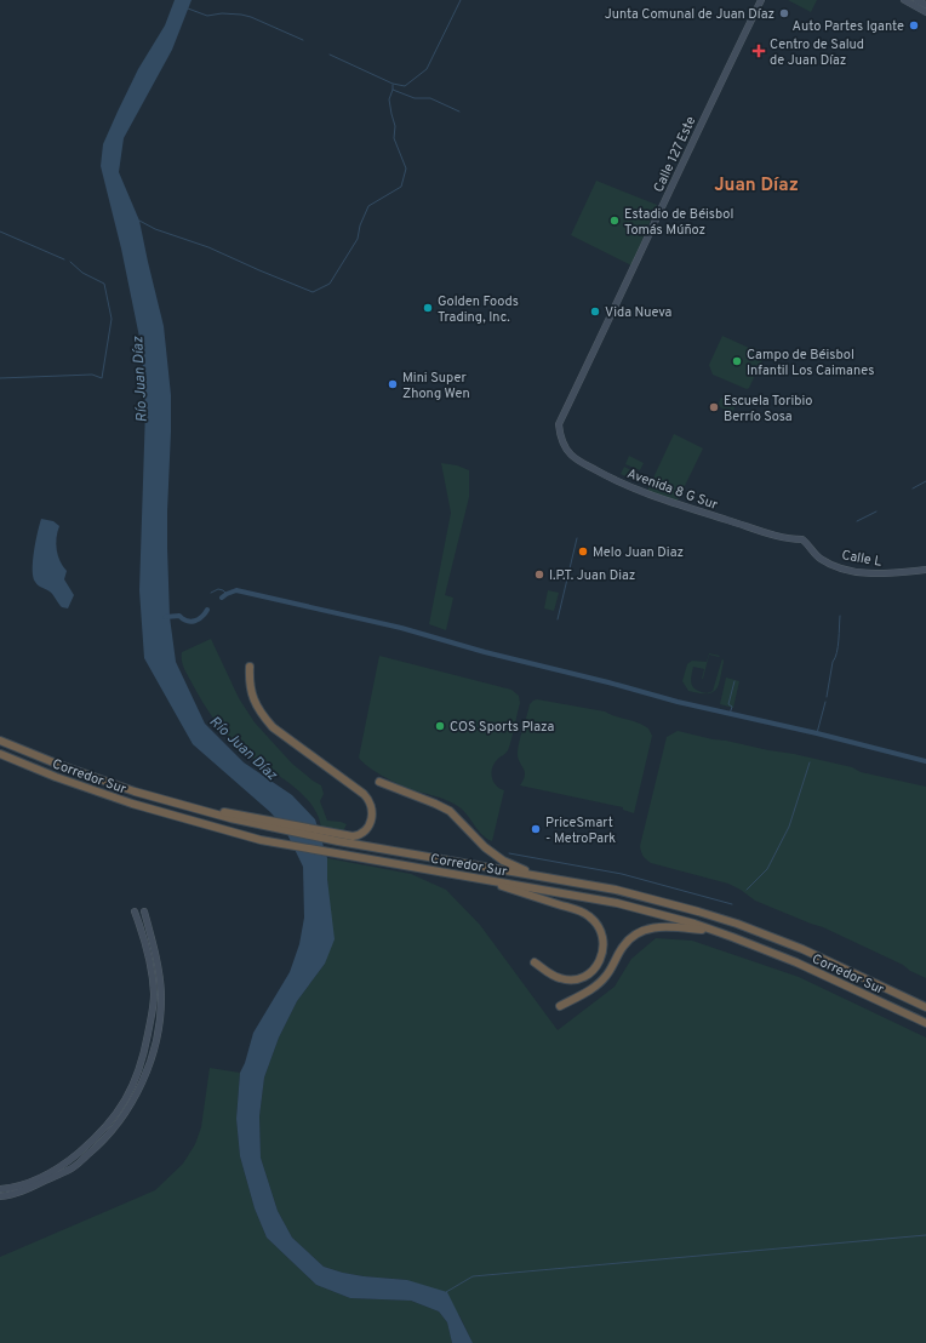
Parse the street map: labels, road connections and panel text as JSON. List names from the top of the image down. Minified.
{"streets":{"highway":["Corredor Sur"],"street":["Calle 127 Este","Avenida 8 G Sur","Calle L"]},"crossings":[["Calle 127 Este","Avenida 8 G Sur"],["Avenida 8 G Sur","Calle L"]],"districts":["Juan Díaz"],"water":["Río Juan Díaz"],"places":{"other":["Junta Comunal de Juan Díaz","Auto Partes Igante","Estadio de Béisbol Tomás Múñoz","Golden Foods Trading, Inc.","Vida Nueva","Campo de Béisbol Infantil Los Caimanes","Mini Super Zhong Wen","Escuela Toribio Berrío Sosa","Melo Juan Diaz","I.P.T. Juan Diaz","COS Sports Plaza","PriceSmart - MetroPark"],"health":["Centro de Salud de Juan Díaz"]}}
